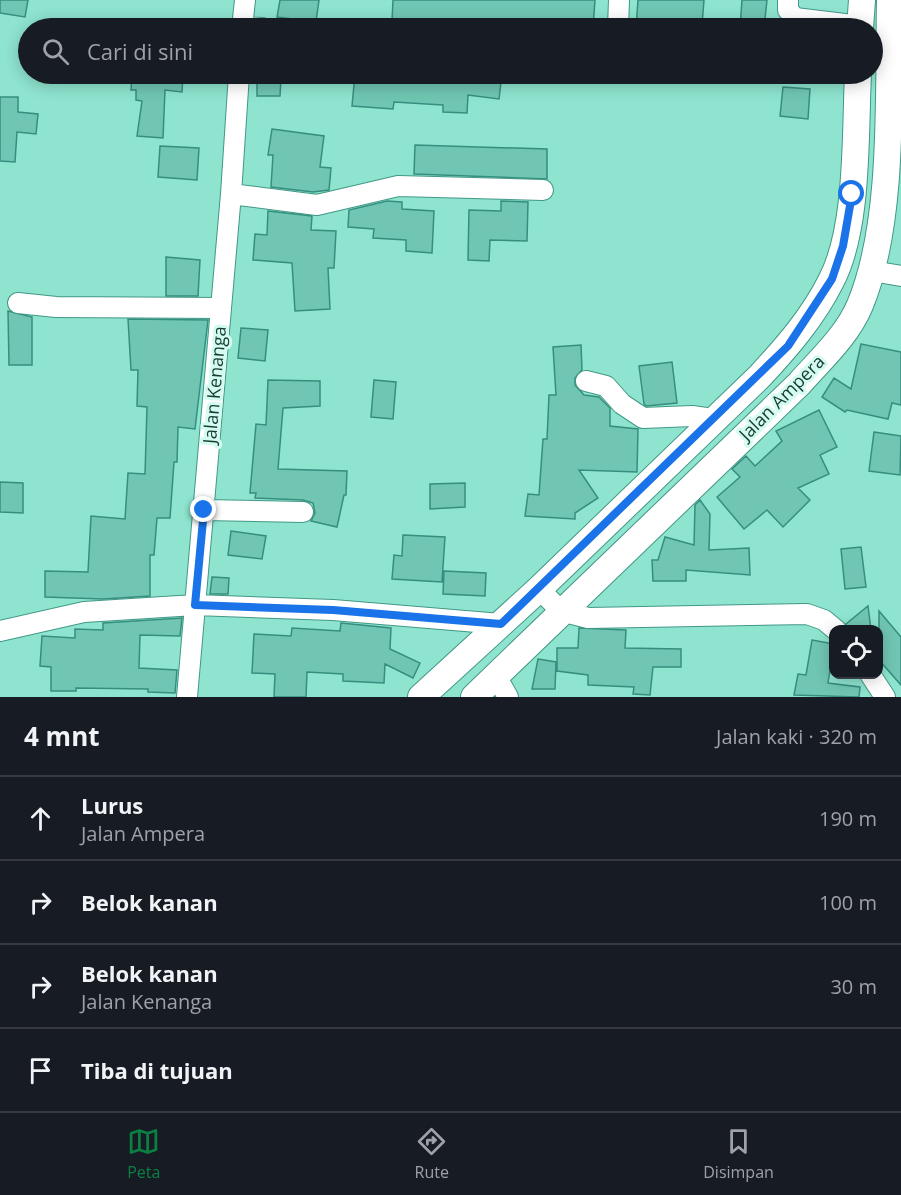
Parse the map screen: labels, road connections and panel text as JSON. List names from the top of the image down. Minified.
{"streets":{"main road":["Jalan Ampera"],"street":["Jalan Kenanga"]},"page":{"search":"Cari di sini","heading":["4 mnt","Jalan kaki · 320 m"],"list":[["Lurus","Jalan Ampera","190 m"],["Belok kanan","100 m"],["Belok kanan","Jalan Kenanga","30 m"],"Tiba di tujuan"],"nav":["Peta","Rute","Disimpan"]}}
